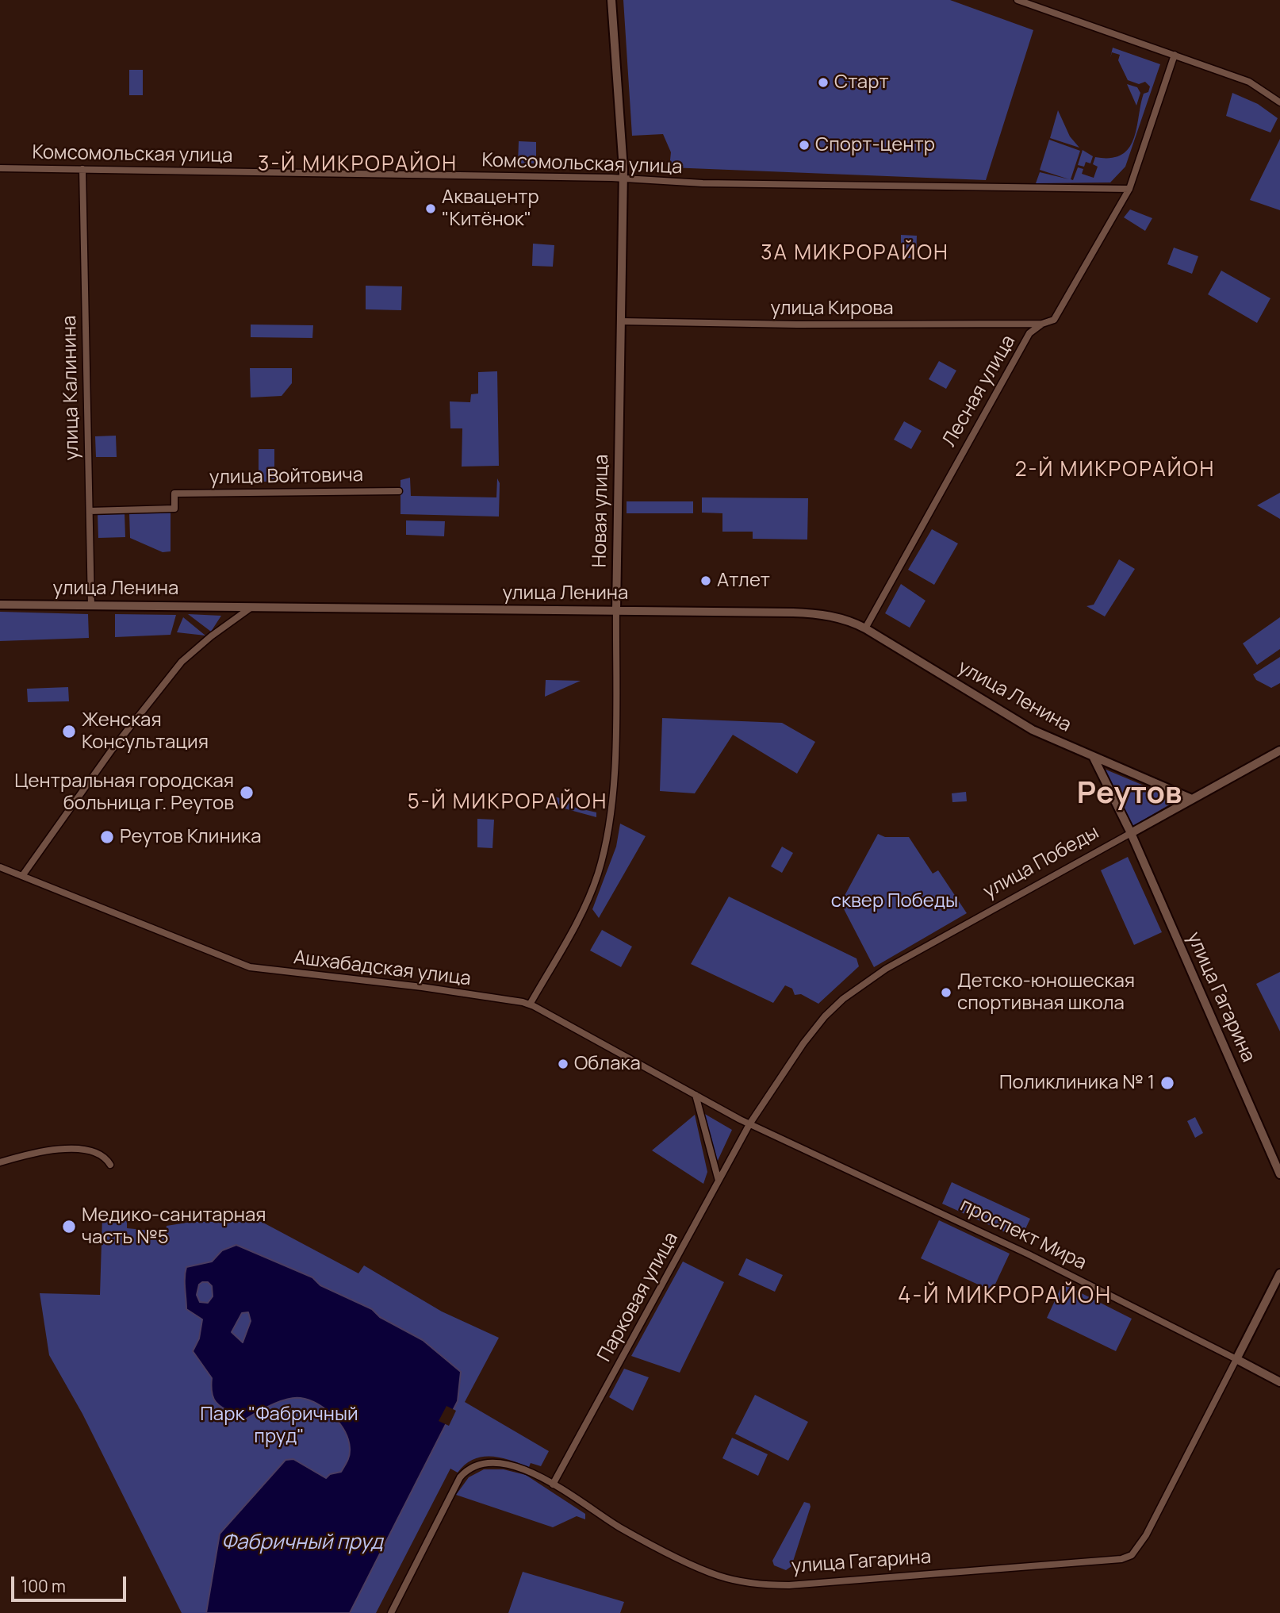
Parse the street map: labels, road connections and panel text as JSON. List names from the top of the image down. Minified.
{"streets":{"street":["Комсомольская улица","улица Кирова","улица Калинина","Лесная улица","улица Войтовича","Новая улица","улица Ленина","улица Победы","Ашхабадская улица","улица Гагарина","проспект Мира","Парковая улица"]},"crossings":[["Комсомольская улица","улица Калинина"],["Комсомольская улица","Лесная улица"],["Комсомольская улица","Новая улица"],["улица Кирова","Лесная улица"],["улица Кирова","Новая улица"],["улица Калинина","улица Войтовича"],["улица Калинина","улица Ленина"],["Лесная улица","улица Ленина"],["Новая улица","улица Ленина"],["Новая улица","Ашхабадская улица"],["улица Ленина","улица Победы"],["улица Победы","Ашхабадская улица"],["улица Победы","улица Гагарина"],["улица Победы","проспект Мира"],["улица Победы","Парковая улица"],["Ашхабадская улица","проспект Мира"],["Ашхабадская улица","Парковая улица"],["улица Гагарина","проспект Мира"],["улица Гагарина","Парковая улица"],["проспект Мира","Парковая улица"]],"districts":["3-Й МИКРОРАЙОН","3А МИКРОРАЙОН","2-Й МИКРОРАЙОН","Реутов","5-Й МИКРОРАЙОН","4-Й МИКРОРАЙОН"],"water":["Фабричный пруд"],"parks":["сквер Победы","Парк \"Фабричный пруд\""],"places":["Старт","Спорт-центр","Аквацентр \"Китёнок\"","Атлет","Женская Консультация","Центральная городская больница г. Реутов","Реутов Клиника","Детско-юношеская спортивная школа","Облака","Поликлиника № 1","Медико-санитарная часть №5"],"scale_bar":"100 m"}
